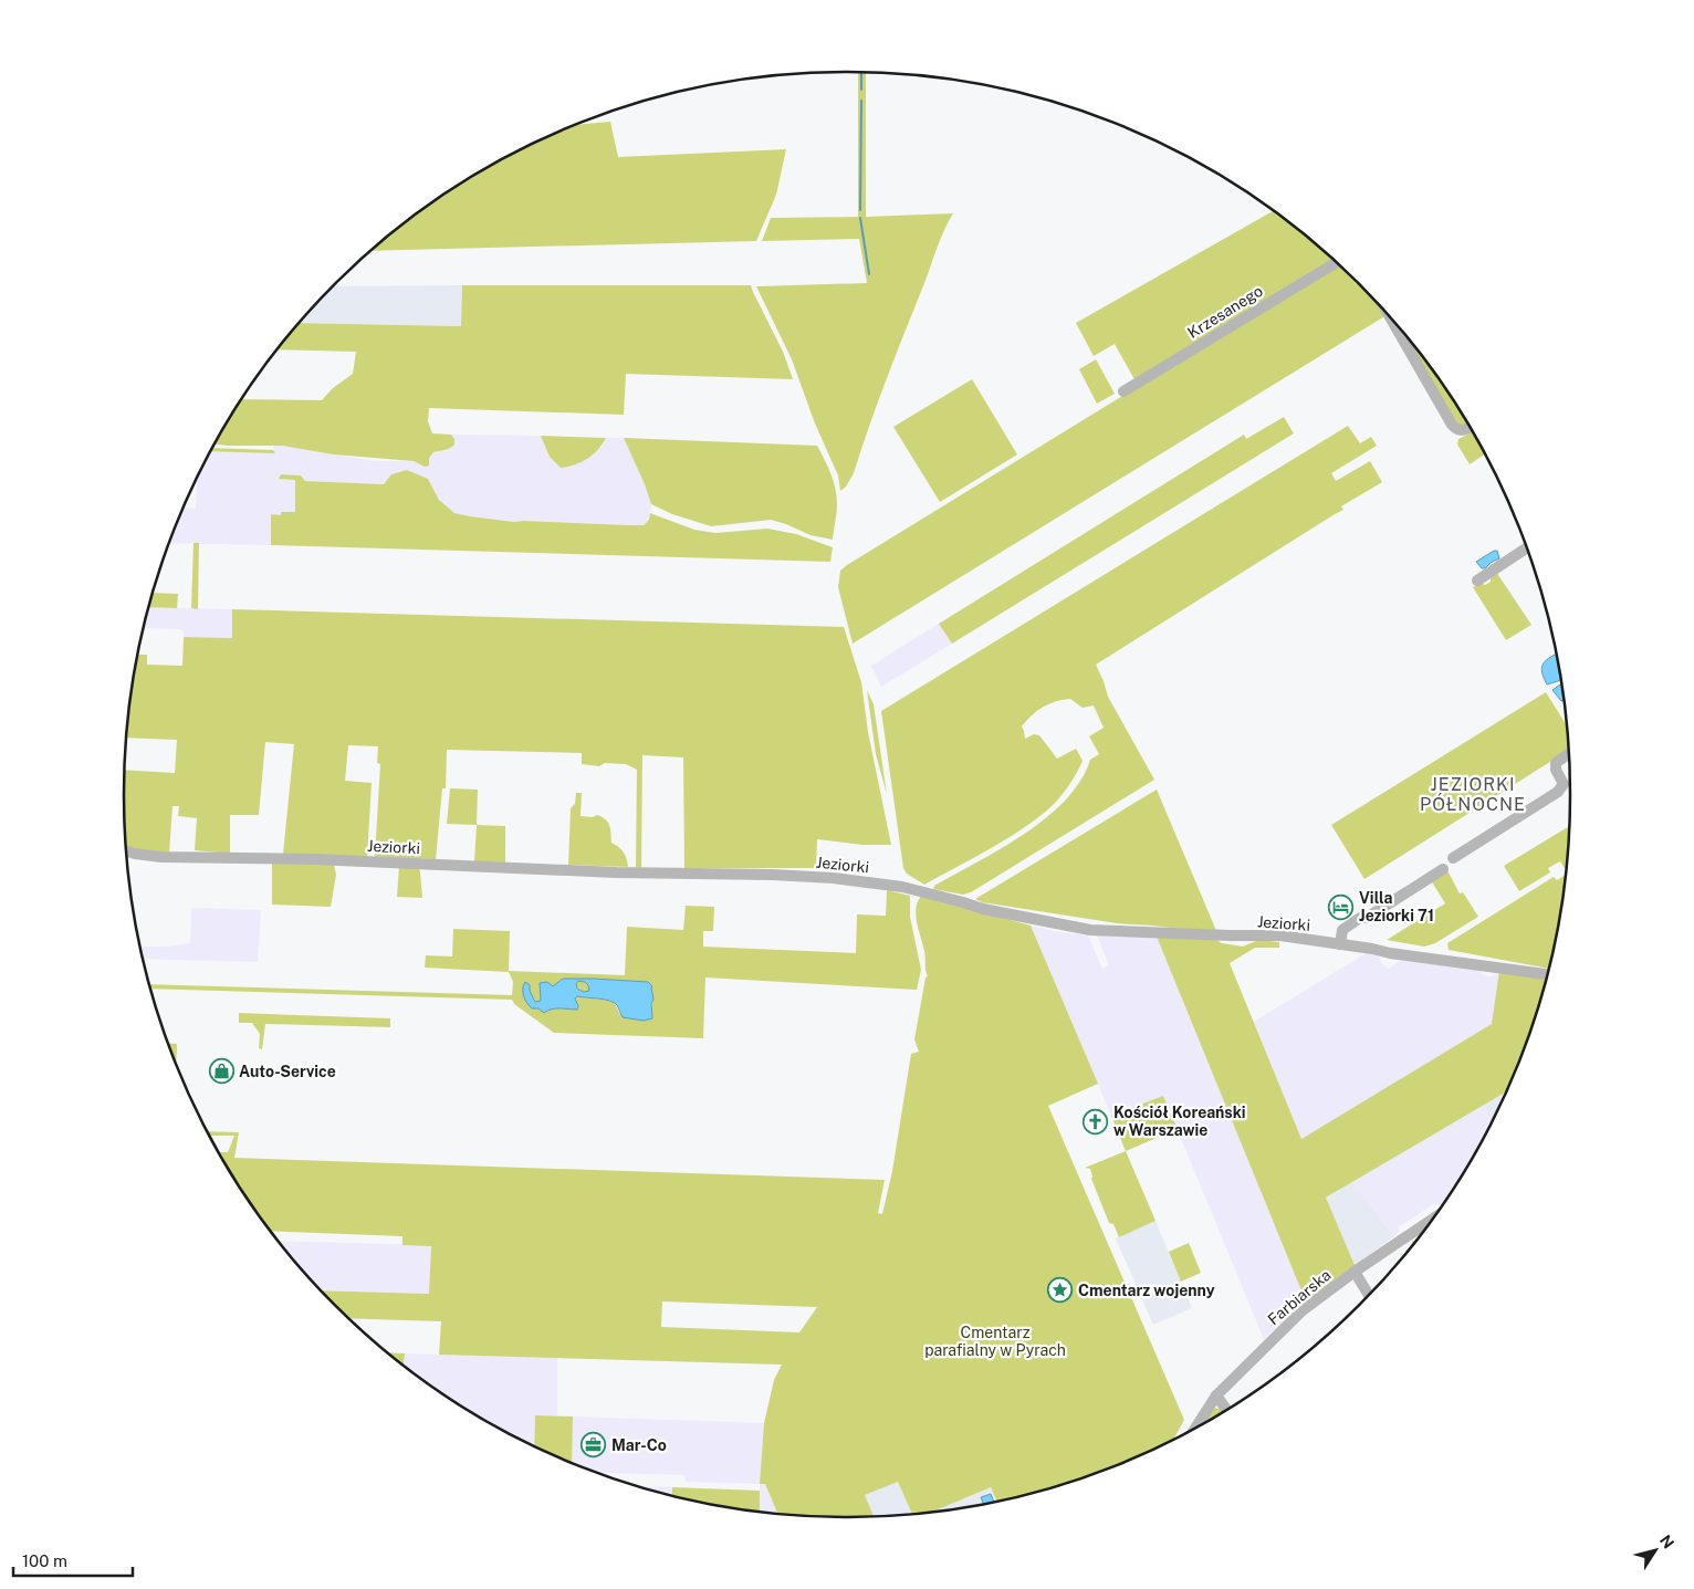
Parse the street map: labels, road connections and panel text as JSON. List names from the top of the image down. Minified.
{"streets":{"street":["Krzesanego","Jeziorki","Farbiarska"]},"districts":["JEZIORKI PÓŁNOCNE"],"parks":["Cmentarz parafialny w Pyrach"],"places":{"hotel":["Villa Jeziorki 71"],"shop":["Auto-Service"],"church":["Kościół Koreański w Warszawie"],"place":["Cmentarz wojenny"],"office":["Mar-Co"]},"scale_bar":"100 m","north":"top right"}
